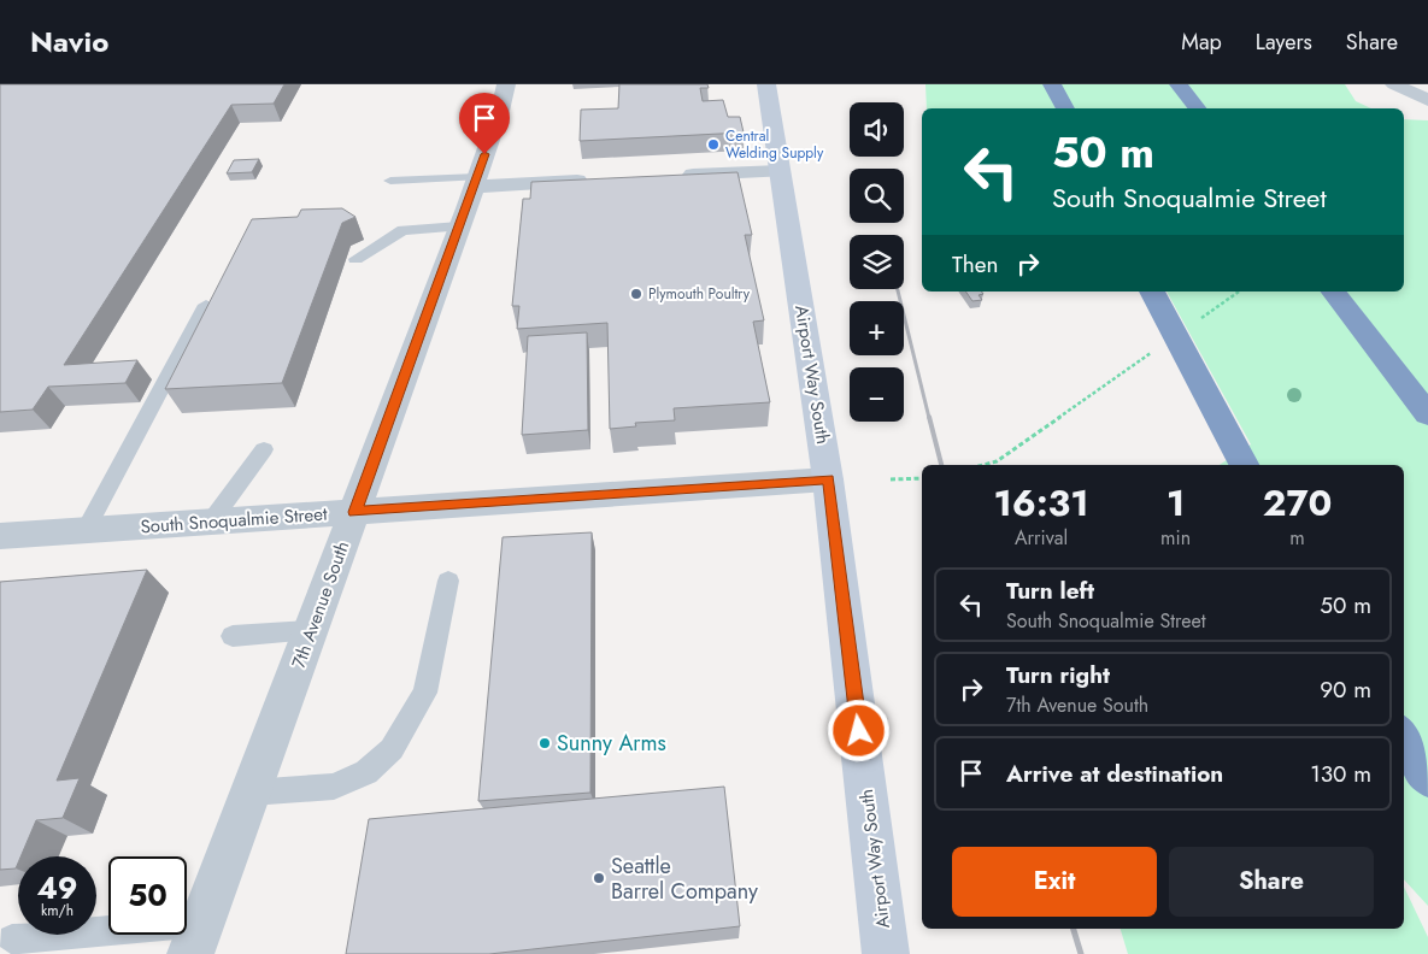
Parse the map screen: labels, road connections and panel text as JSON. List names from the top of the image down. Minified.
{"streets":{"main road":["Airport Way South"],"street":["South Snoqualmie Street","7th Avenue South"]},"crossings":[["Airport Way South","South Snoqualmie Street"],["South Snoqualmie Street","7th Avenue South"]],"places":["Central Welding Supply","Plymouth Poultry","Sunny Arms","Seattle Barrel Company"],"page":{"header":"Navio","nav":["Map","Layers","Share"],"map_buttons":["+","−"],"turn":["50 m","South Snoqualmie Street"],"then":"Then","eta":["16:31","Arrival","1","min","270","m"],"list":[{"name":"Turn left","note":"South Snoqualmie Street","value":"50 m"},{"name":"Turn right","note":"7th Avenue South","value":"90 m"},{"name":"Arrive at destination","value":"130 m"}],"buttons":["Exit","Share"],"speed":"49 km/h","limit":"50"}}
